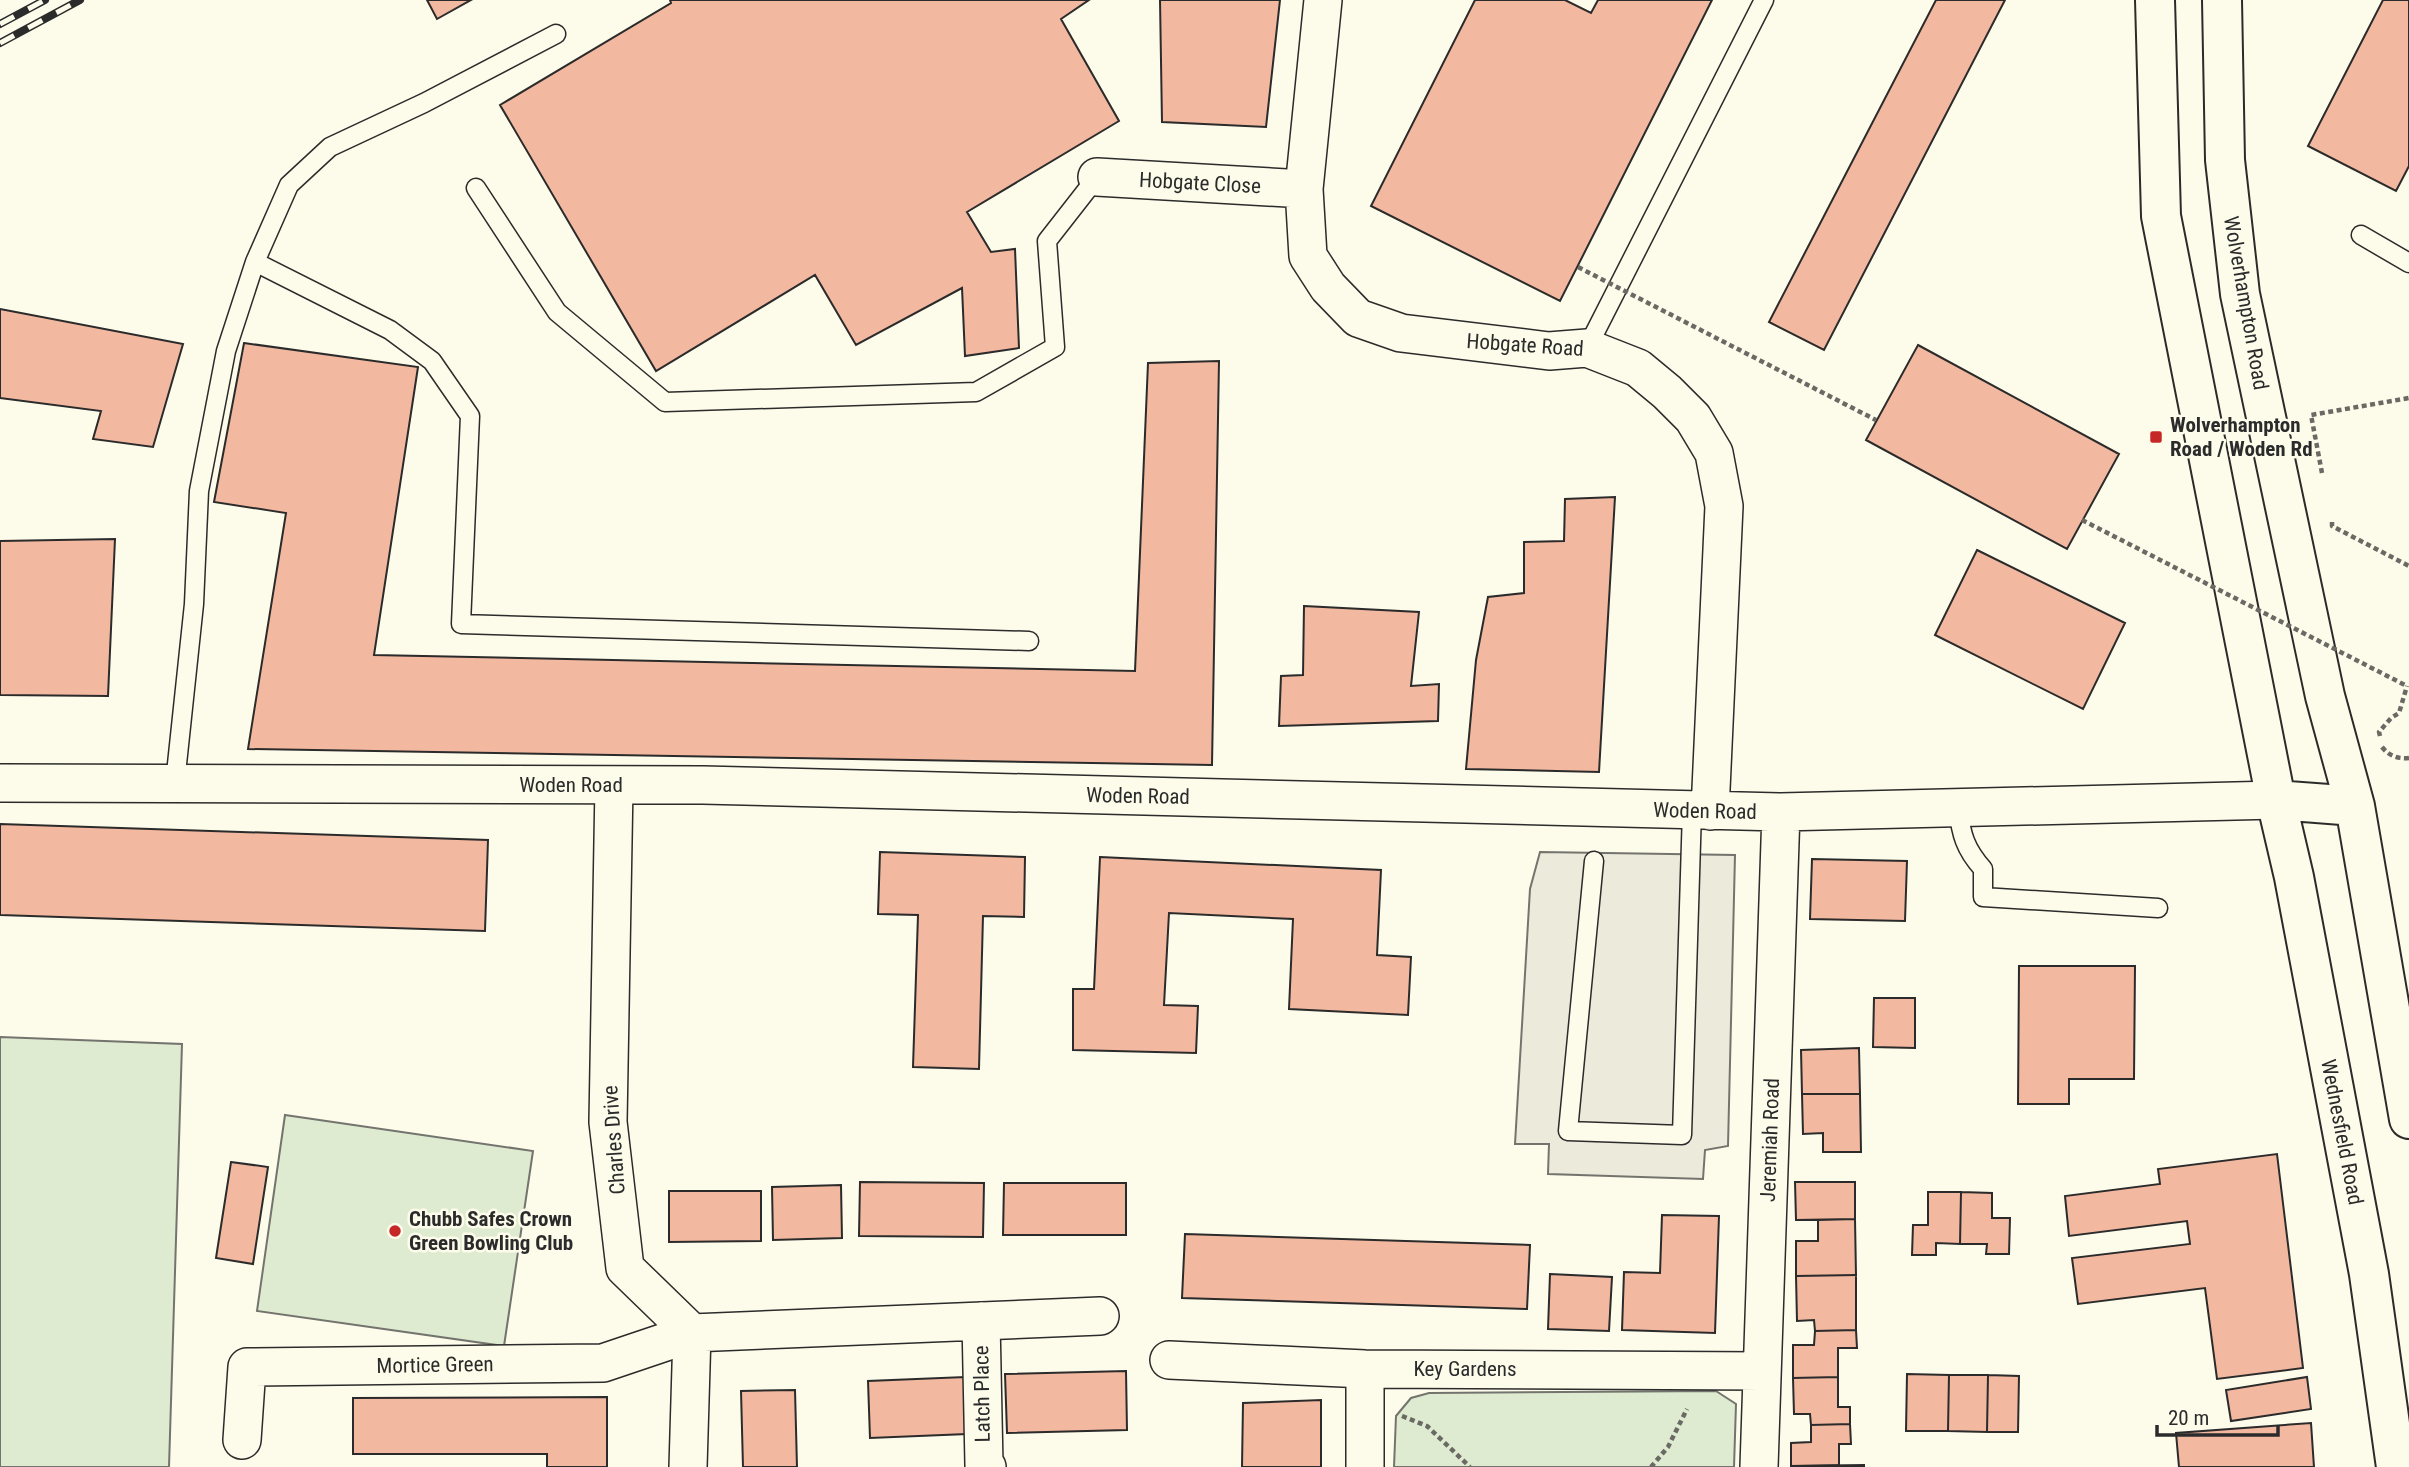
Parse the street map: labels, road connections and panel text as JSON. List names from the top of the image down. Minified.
{"streets":{"main road":["Wolverhampton Road","Wednesfield Road"],"street":["Hobgate Close","Hobgate Road","Woden Road","Charles Drive","Jeremiah Road","Mortice Green","Key Gardens","Latch Place"]},"crossings":[["Hobgate Close","Hobgate Road"],["Hobgate Road","Woden Road"],["Woden Road","Wednesfield Road"],["Woden Road","Charles Drive"],["Woden Road","Jeremiah Road"],["Charles Drive","Mortice Green"],["Jeremiah Road","Key Gardens"]],"places":{"transit":["Wolverhampton Road / Woden Rd"],"other":["Chubb Safes Crown Green Bowling Club"]},"scale_bar":"20 m"}
